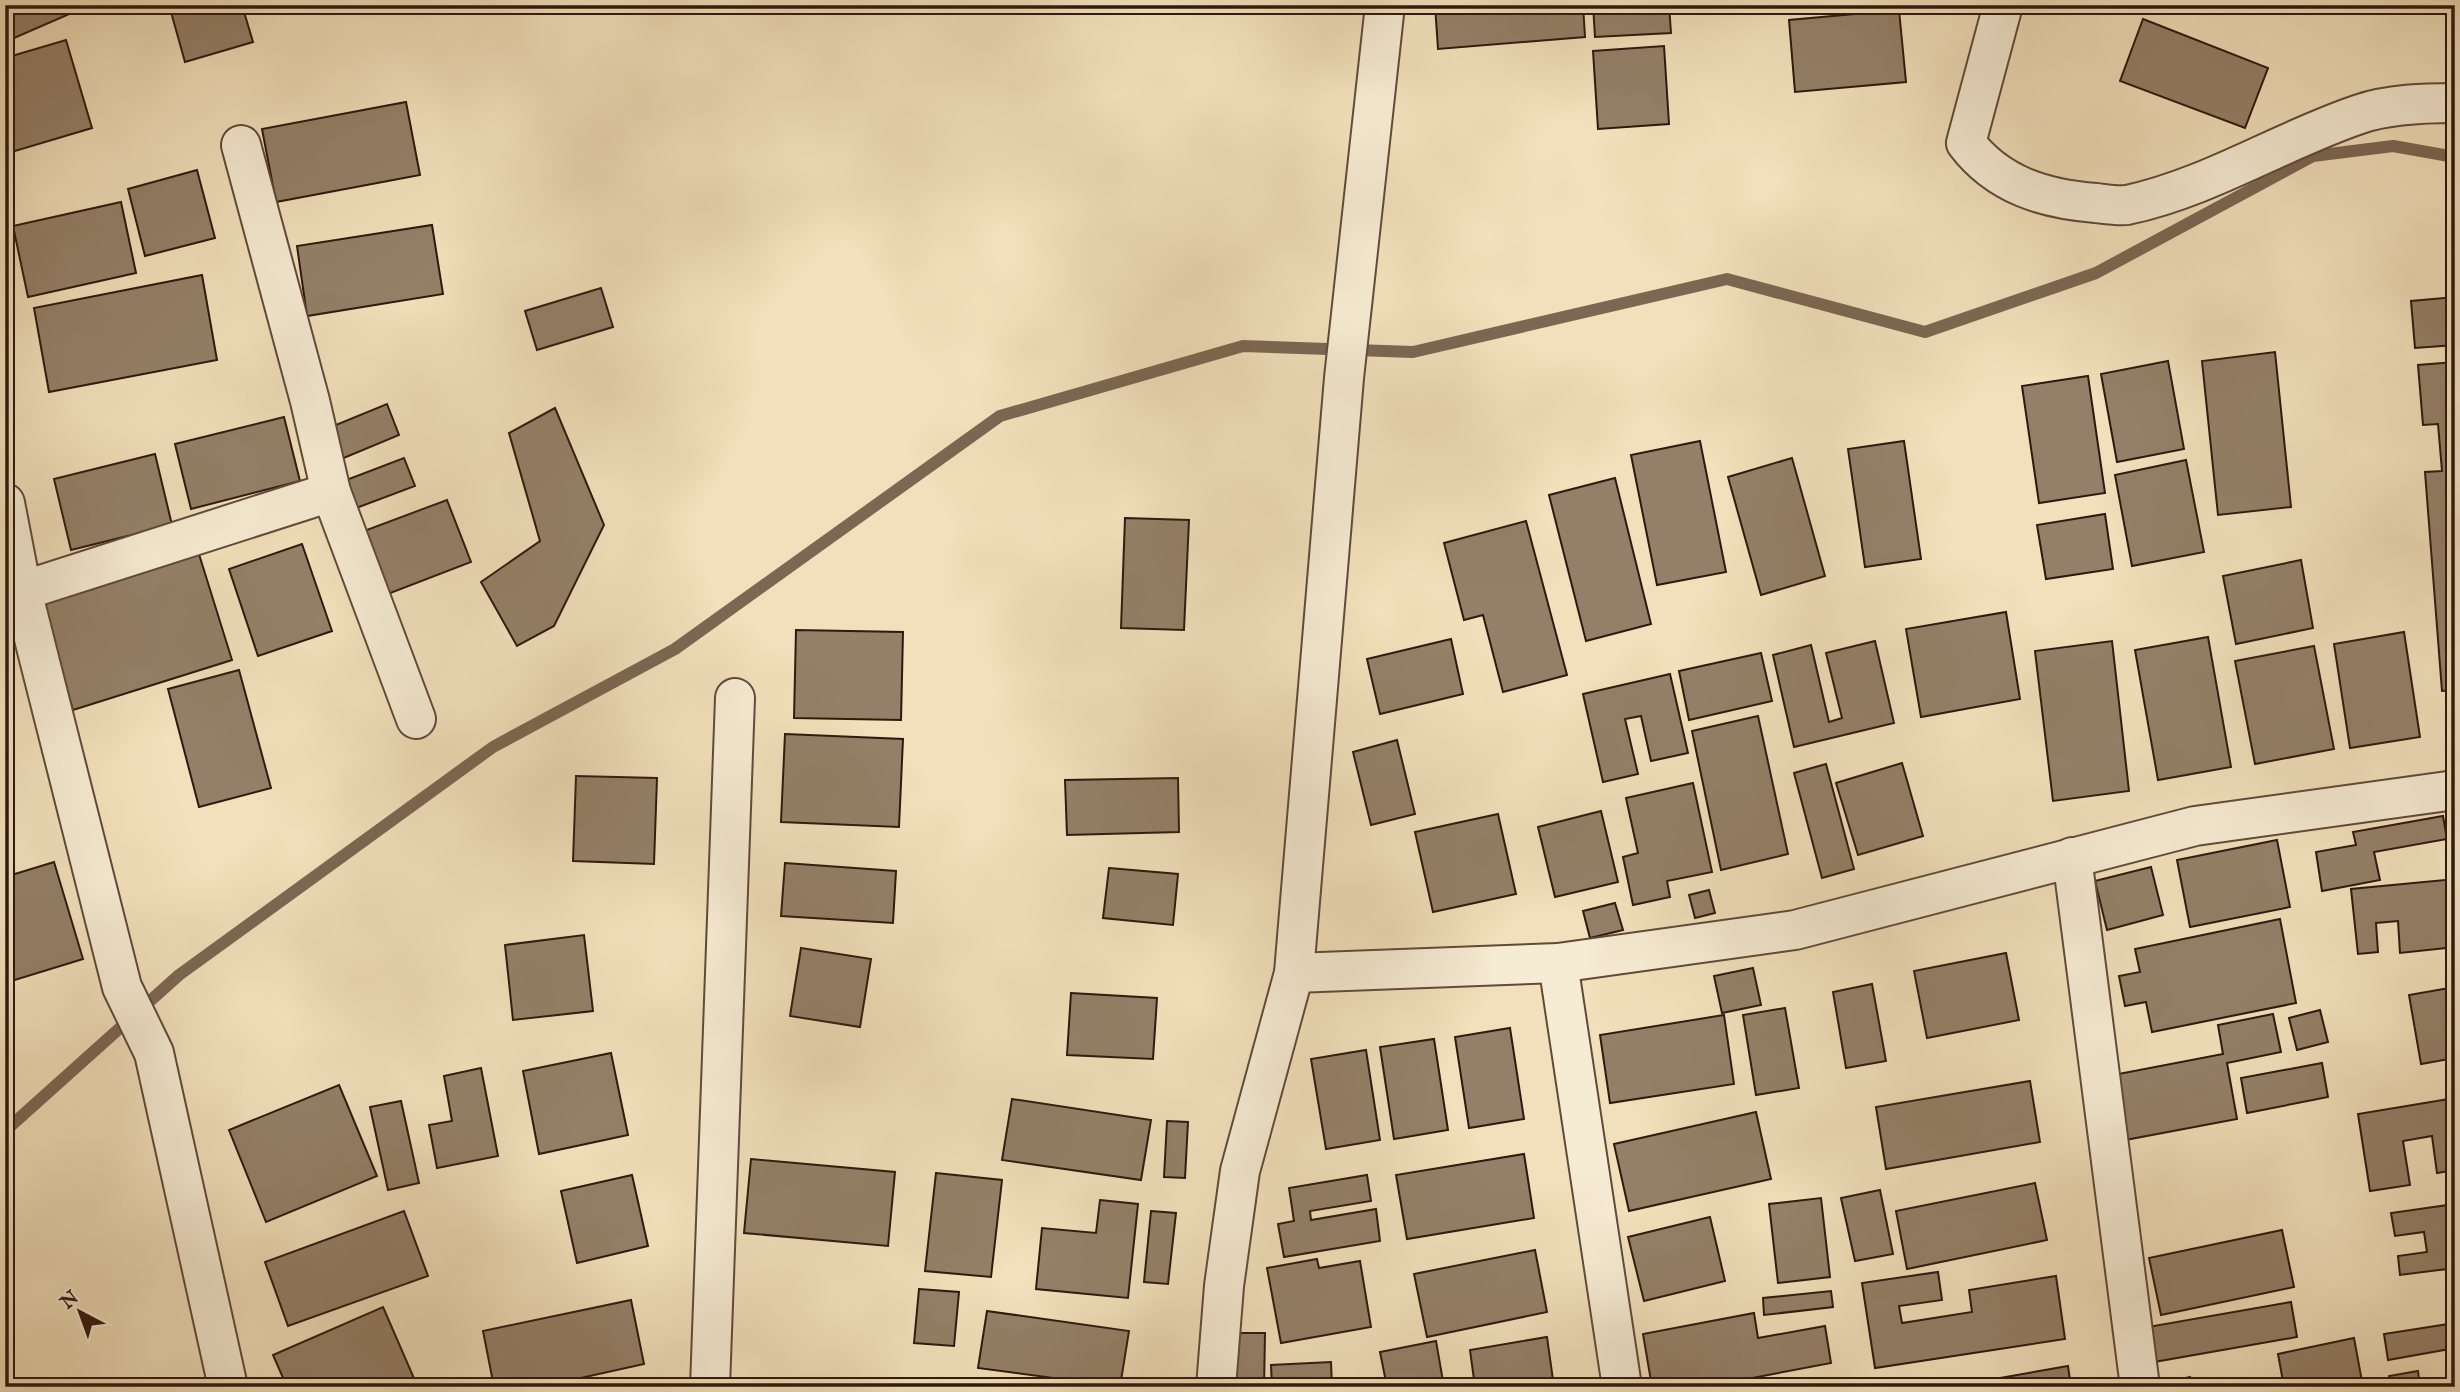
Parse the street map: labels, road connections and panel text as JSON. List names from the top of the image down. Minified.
{"north":"top left"}
